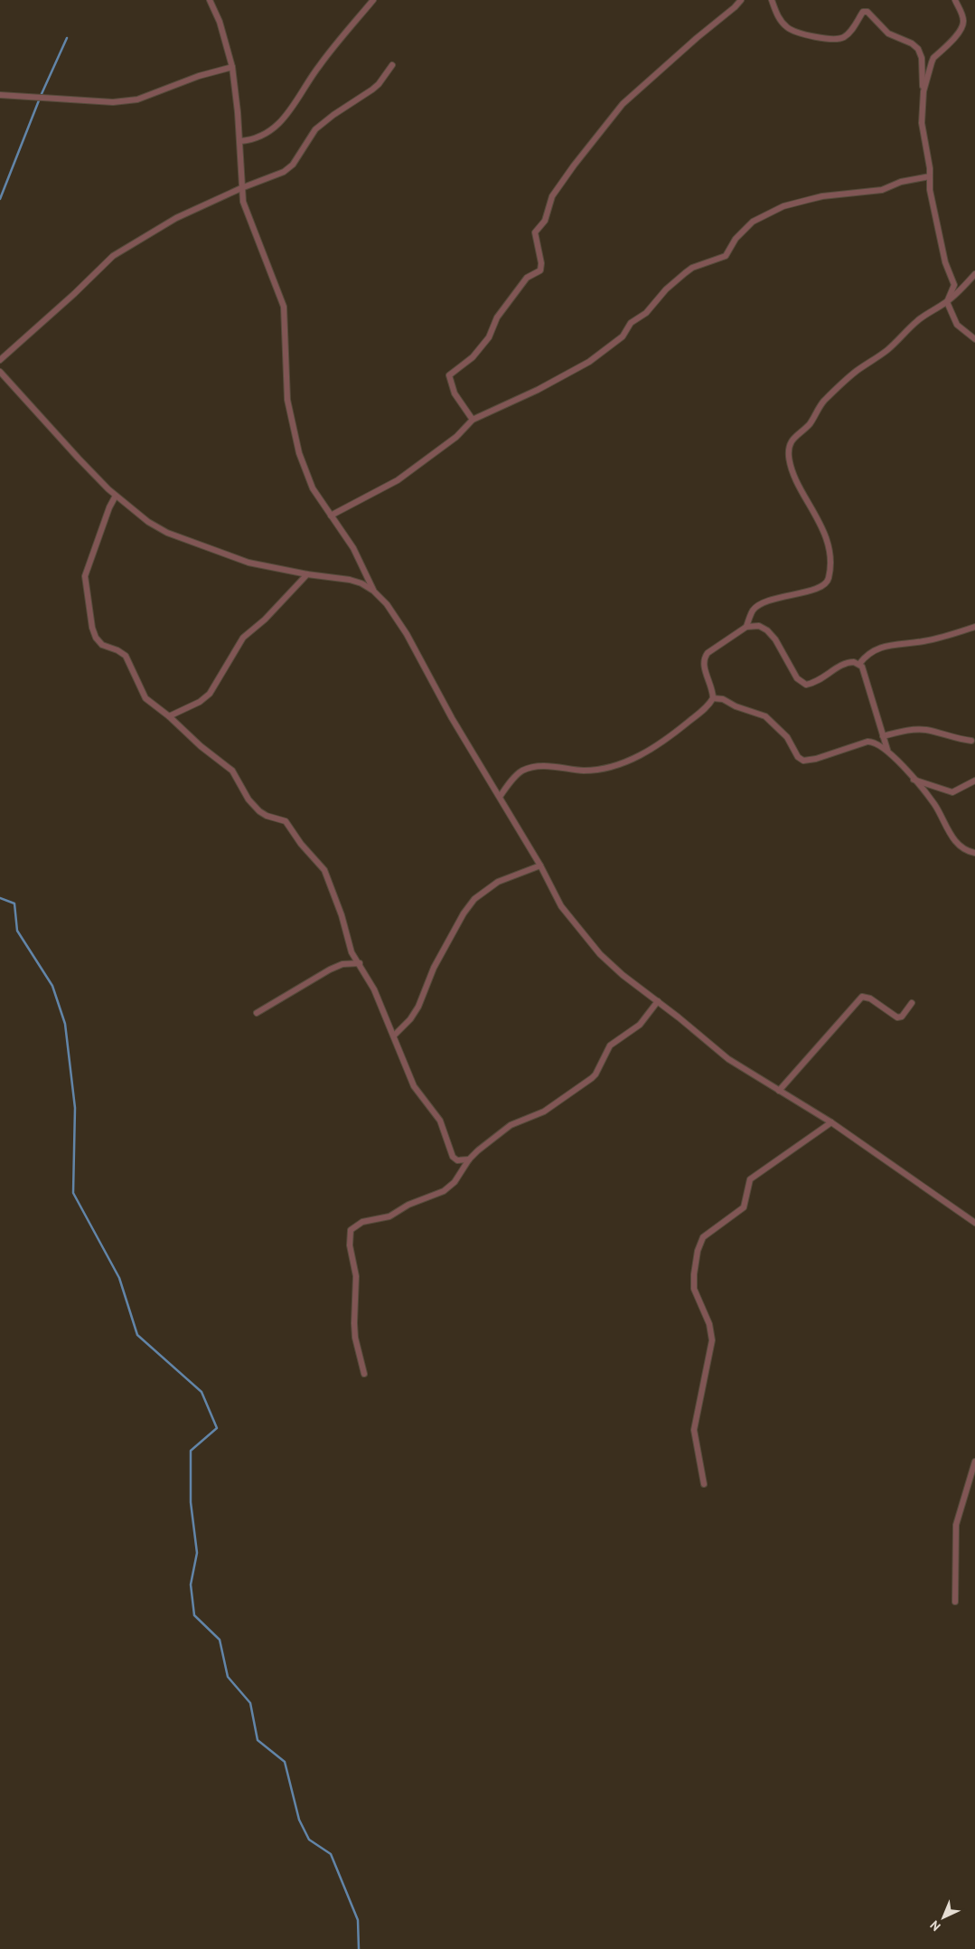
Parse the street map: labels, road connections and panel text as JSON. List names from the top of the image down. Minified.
{"north":"bottom left"}
